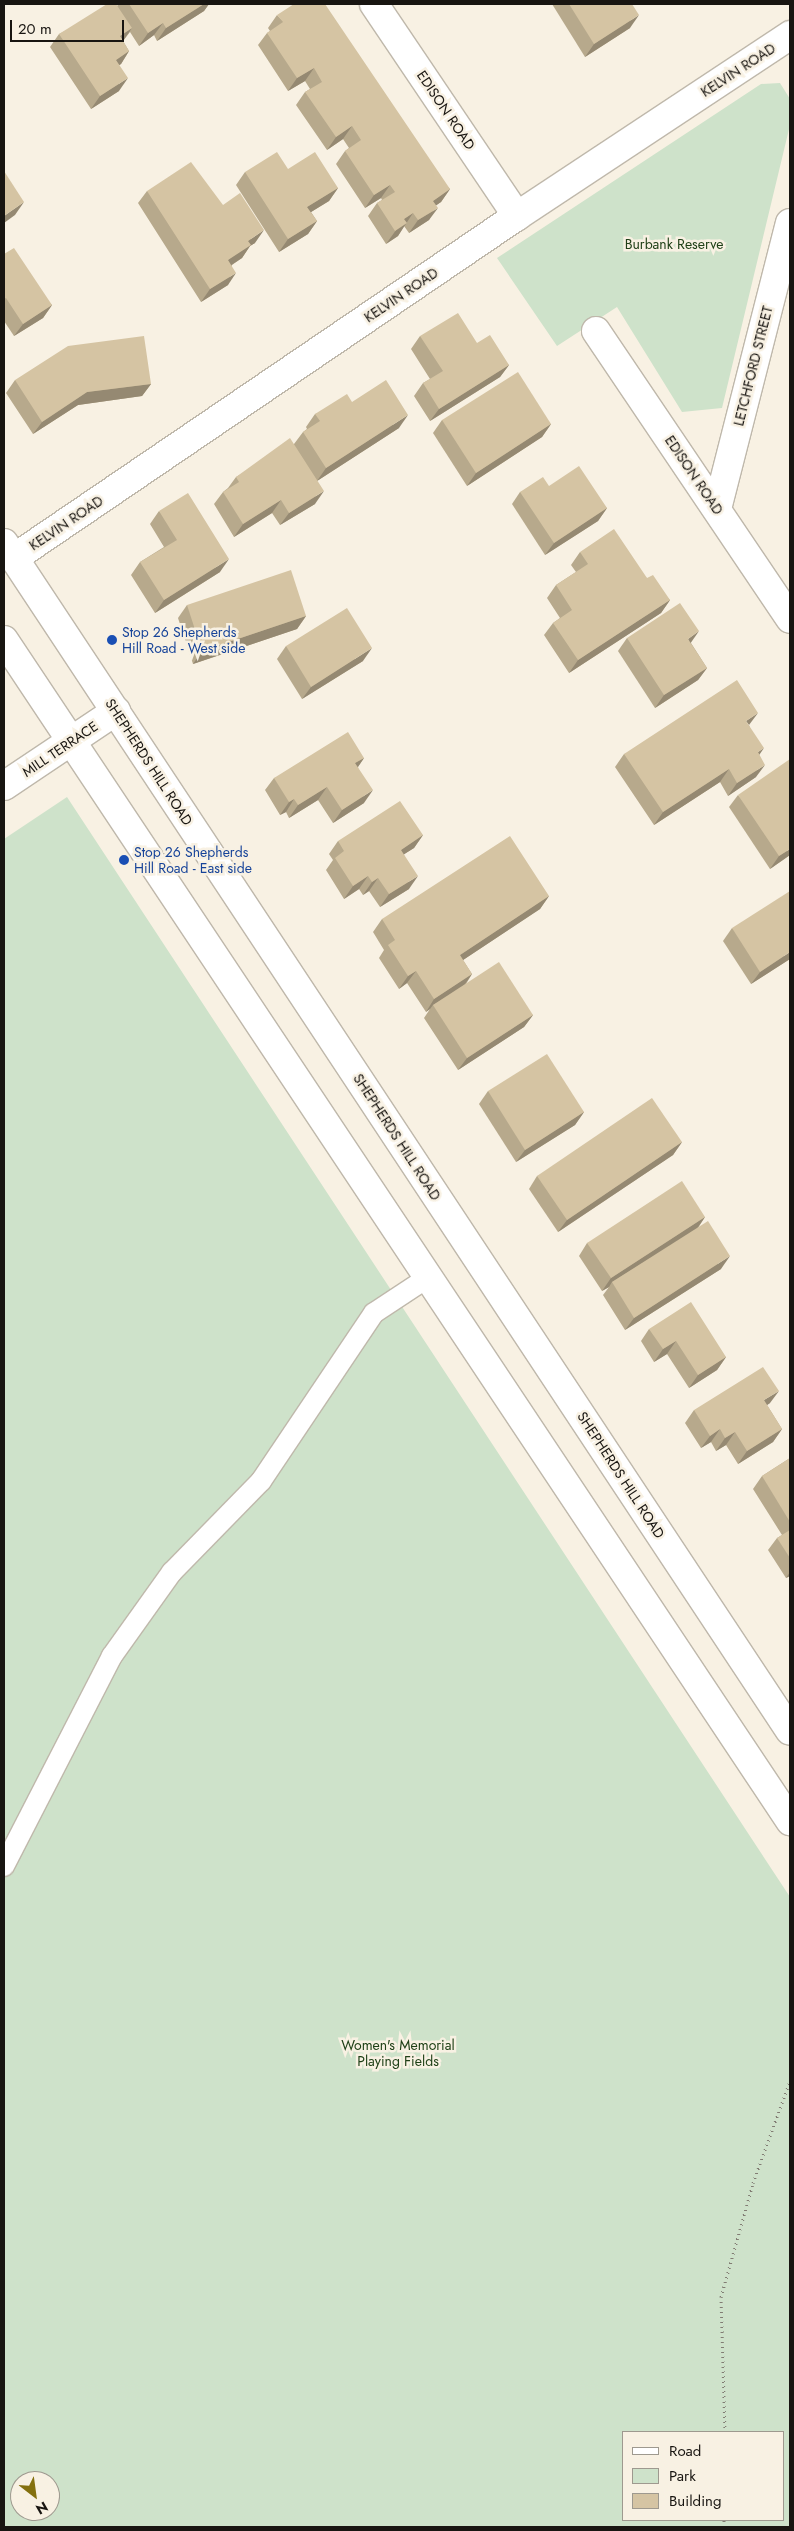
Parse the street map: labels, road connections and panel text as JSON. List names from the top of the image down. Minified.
{"streets":{"main road":["KELVIN ROAD","EDISON ROAD","LETCHFORD STREET","MILL TERRACE","SHEPHERDS HILL ROAD"]},"crossings":[["KELVIN ROAD","EDISON ROAD"],["KELVIN ROAD","SHEPHERDS HILL ROAD"],["EDISON ROAD","LETCHFORD STREET"],["MILL TERRACE","SHEPHERDS HILL ROAD"]],"parks":["Burbank Reserve","Women's Memorial Playing Fields"],"places":["Stop 26 Shepherds Hill Road - West side","Stop 26 Shepherds Hill Road - East side"],"legend":["Road","Park","Building"],"scale_bar":"20 m","north":"bottom right"}
